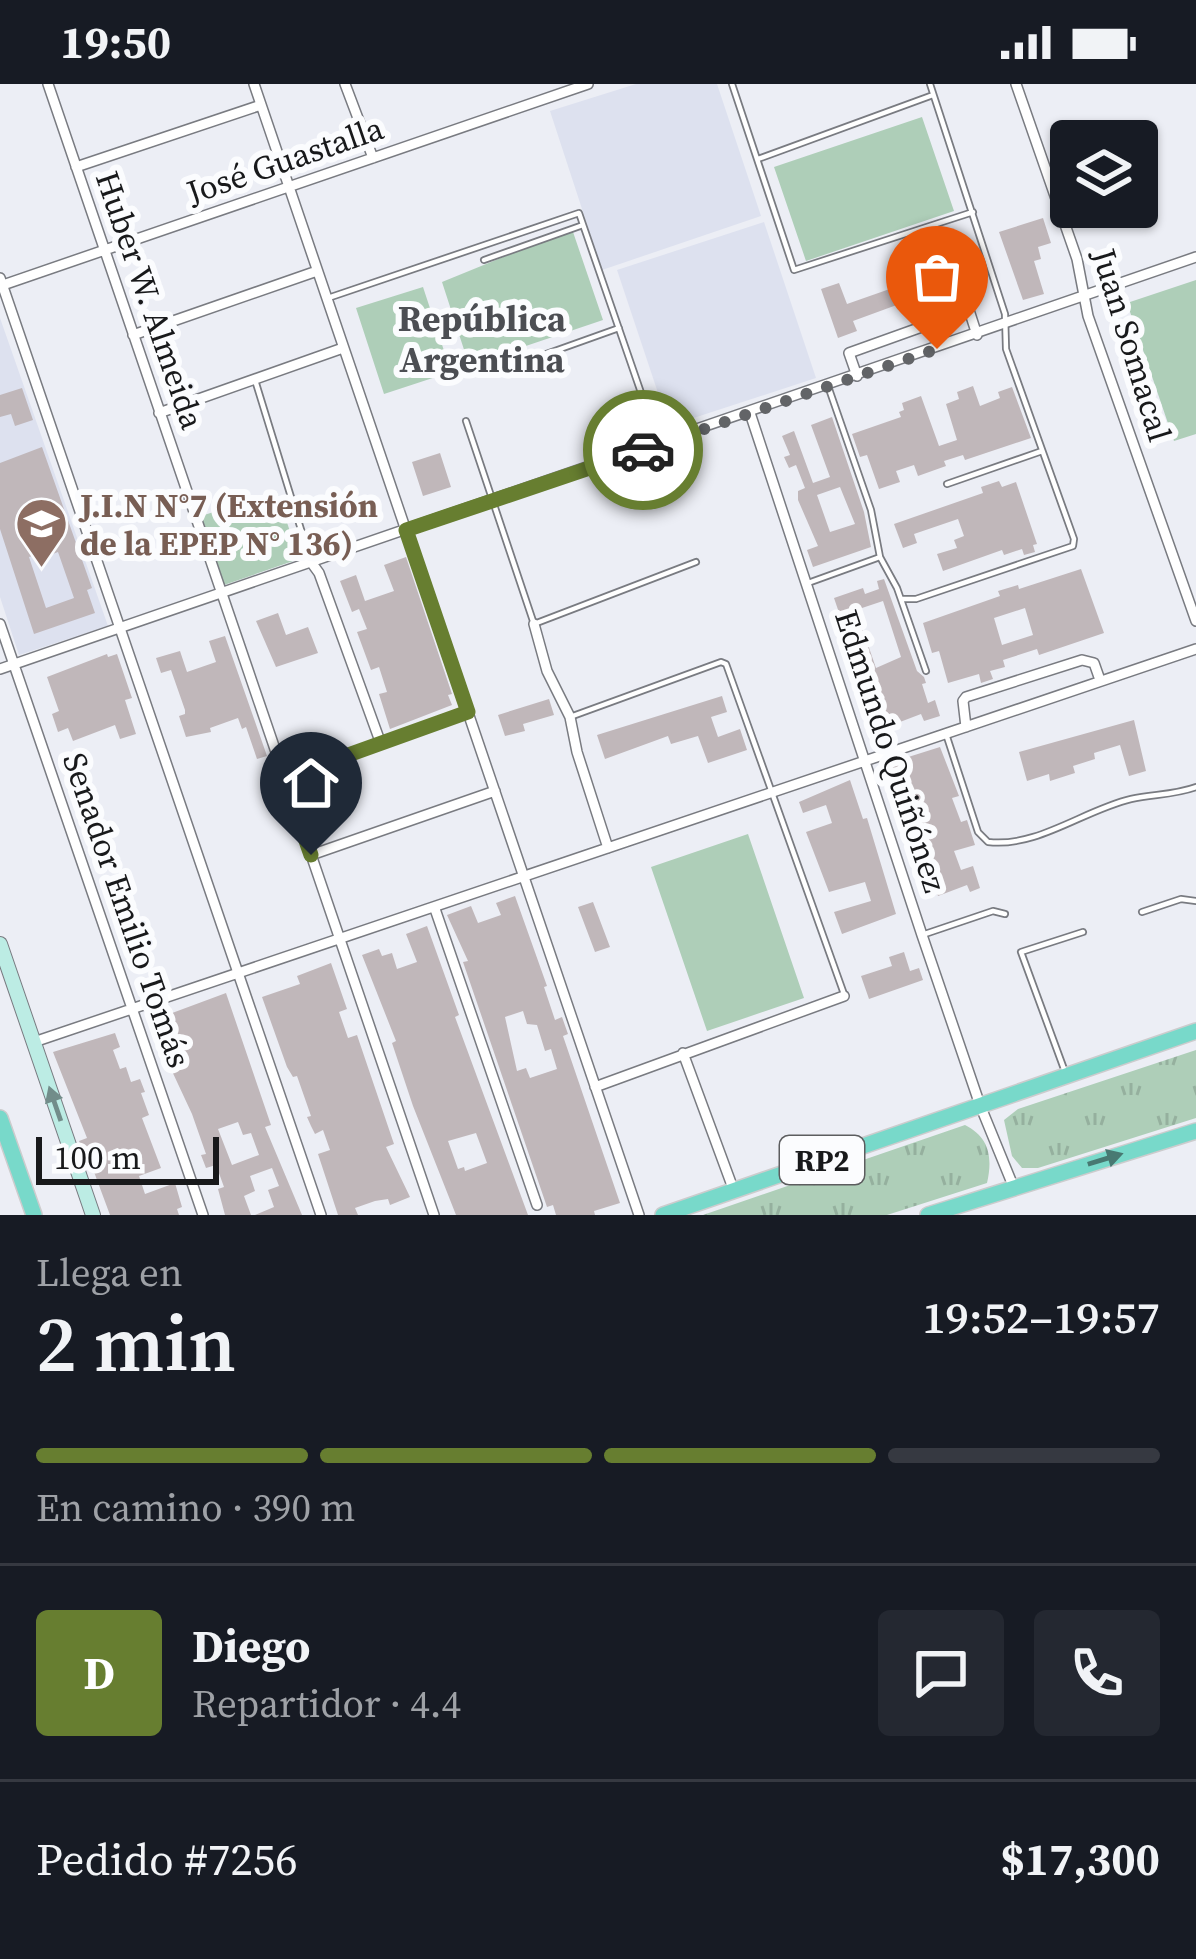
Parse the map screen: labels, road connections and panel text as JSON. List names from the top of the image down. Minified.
{"streets":{"main road":["RP2"],"street":["José Guastalla","Huber W. Almeida","Juan Somacal","Edmundo Quiñónez","Senador Emilio Tomás"]},"crossings":[["José Guastalla","Huber W. Almeida"],["Edmundo Quiñónez","RP2"]],"districts":["República Argentina"],"places":{"school or university":["J.I.N N°7 (Extensión de la EPEP N° 136)"]},"scale_bar":"100 m","page":{"status":"19:50","scale":"100 m","heading":["2 min","Llega en","19:52–19:57"],"panel":["Diego","Repartidor · 4.4","Pedido #7256","$17,300"],"bar":"En camino · 390 m","round":"D"}}
